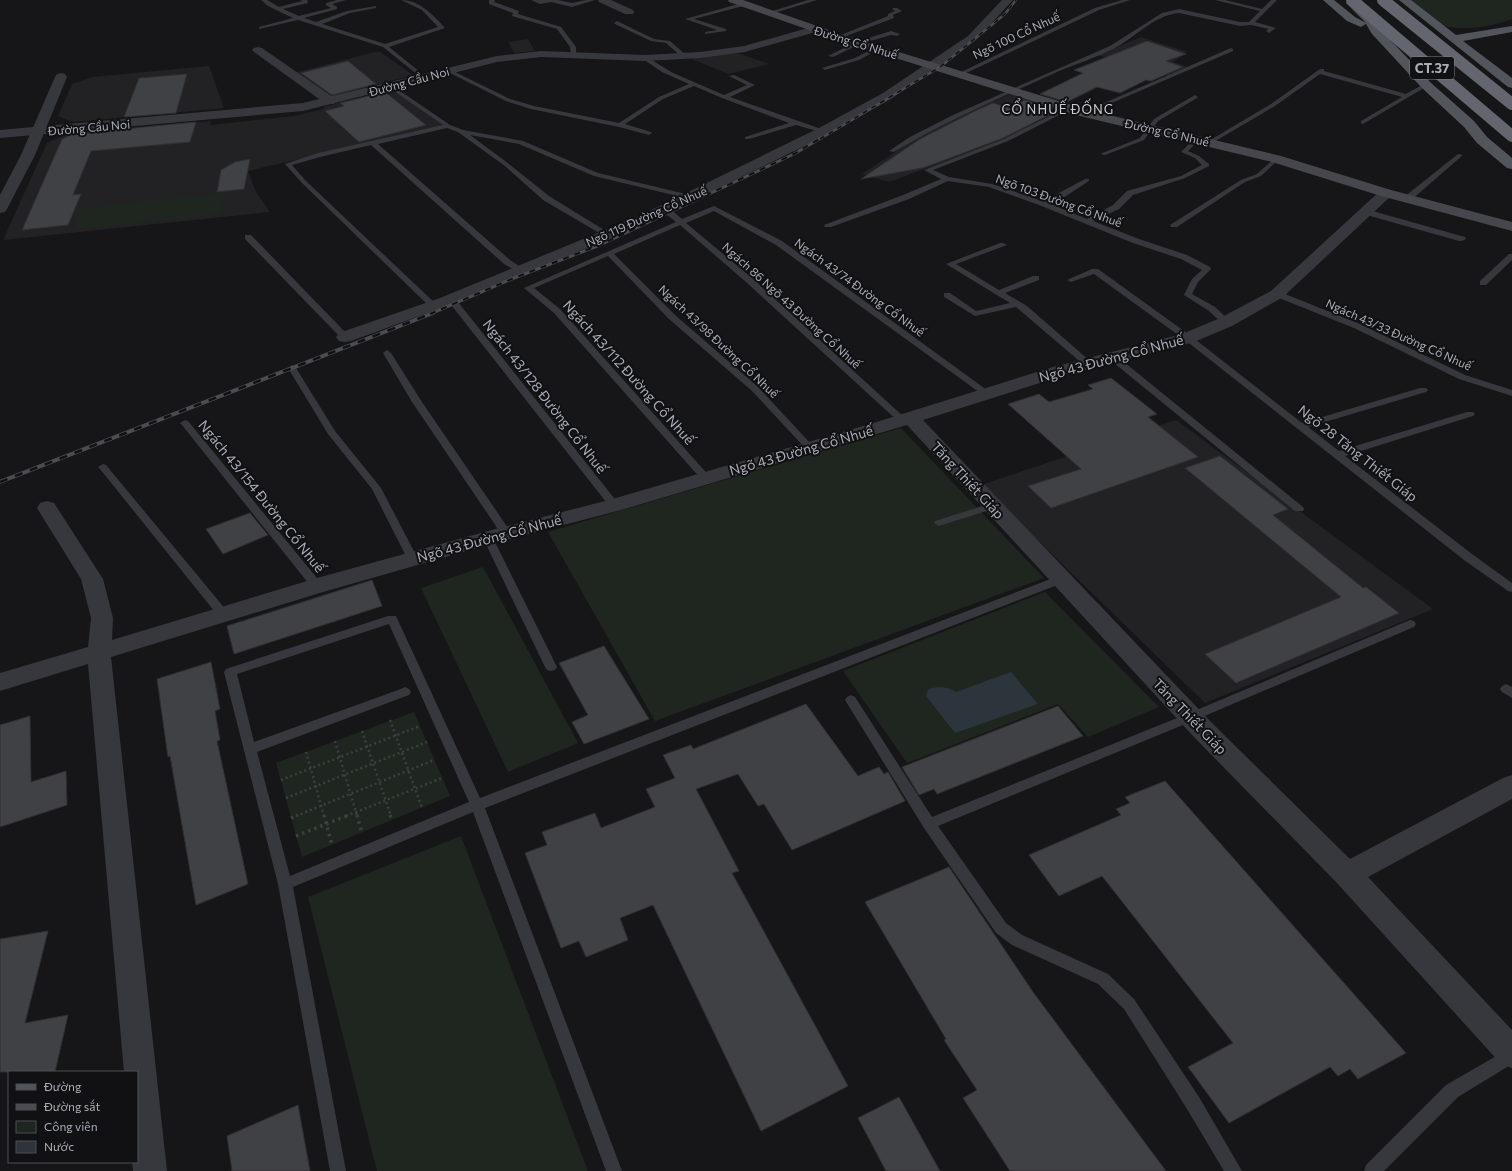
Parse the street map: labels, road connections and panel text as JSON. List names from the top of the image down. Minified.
{"streets":{"highway":["CT.37"],"main road":["Đường Cổ Nhuế"],"street":["Đường Cầu Noi","Ngõ 119 Đường Cổ Nhuế","Ngõ 43 Đường Cổ Nhuế","Tăng Thiết Giáp"],"lane":["Ngõ 100 Cổ Nhuế","Ngõ 103 Đường Cổ Nhuế","Ngách 43/74 Đường Cổ Nhuế","Ngách 86 Ngõ 43 Đường Cổ Nhuế","Ngách 43/33 Đường Cổ Nhuế","Ngách 43/98 Đường Cổ Nhuế","Ngách 43/112 Đường Cổ Nhuế","Ngách 43/128 Đường Cổ Nhuế","Ngõ 28 Tăng Thiết Giáp","Ngách 43/154 Đường Cổ Nhuế"]},"crossings":[["Ngõ 100 Cổ Nhuế","Đường Cổ Nhuế"],["Đường Cổ Nhuế","Đường Cầu Noi"],["Đường Cổ Nhuế","Ngõ 103 Đường Cổ Nhuế"],["Đường Cổ Nhuế","Ngõ 119 Đường Cổ Nhuế"],["Đường Cổ Nhuế","Ngõ 43 Đường Cổ Nhuế"],["Ngõ 103 Đường Cổ Nhuế","Ngõ 43 Đường Cổ Nhuế"],["Ngõ 119 Đường Cổ Nhuế","Ngách 86 Ngõ 43 Đường Cổ Nhuế"],["Ngõ 119 Đường Cổ Nhuế","Ngách 43/98 Đường Cổ Nhuế"],["Ngõ 119 Đường Cổ Nhuế","Ngách 43/112 Đường Cổ Nhuế"],["Ngách 43/74 Đường Cổ Nhuế","Ngách 86 Ngõ 43 Đường Cổ Nhuế"],["Ngách 43/74 Đường Cổ Nhuế","Ngõ 43 Đường Cổ Nhuế"],["Ngách 86 Ngõ 43 Đường Cổ Nhuế","Ngõ 43 Đường Cổ Nhuế"],["Ngách 86 Ngõ 43 Đường Cổ Nhuế","Tăng Thiết Giáp"],["Ngách 43/33 Đường Cổ Nhuế","Ngõ 43 Đường Cổ Nhuế"],["Ngách 43/98 Đường Cổ Nhuế","Ngõ 43 Đường Cổ Nhuế"],["Ngách 43/98 Đường Cổ Nhuế","Ngách 43/112 Đường Cổ Nhuế"],["Ngõ 43 Đường Cổ Nhuế","Ngách 43/112 Đường Cổ Nhuế"],["Ngõ 43 Đường Cổ Nhuế","Ngách 43/128 Đường Cổ Nhuế"],["Ngõ 43 Đường Cổ Nhuế","Ngõ 28 Tăng Thiết Giáp"],["Ngõ 43 Đường Cổ Nhuế","Tăng Thiết Giáp"],["Ngõ 43 Đường Cổ Nhuế","Ngách 43/154 Đường Cổ Nhuế"]],"districts":["CỔ NHUẾ ĐỐNG"],"legend":["Đường","Đường sắt","Công viên","Nước"]}
